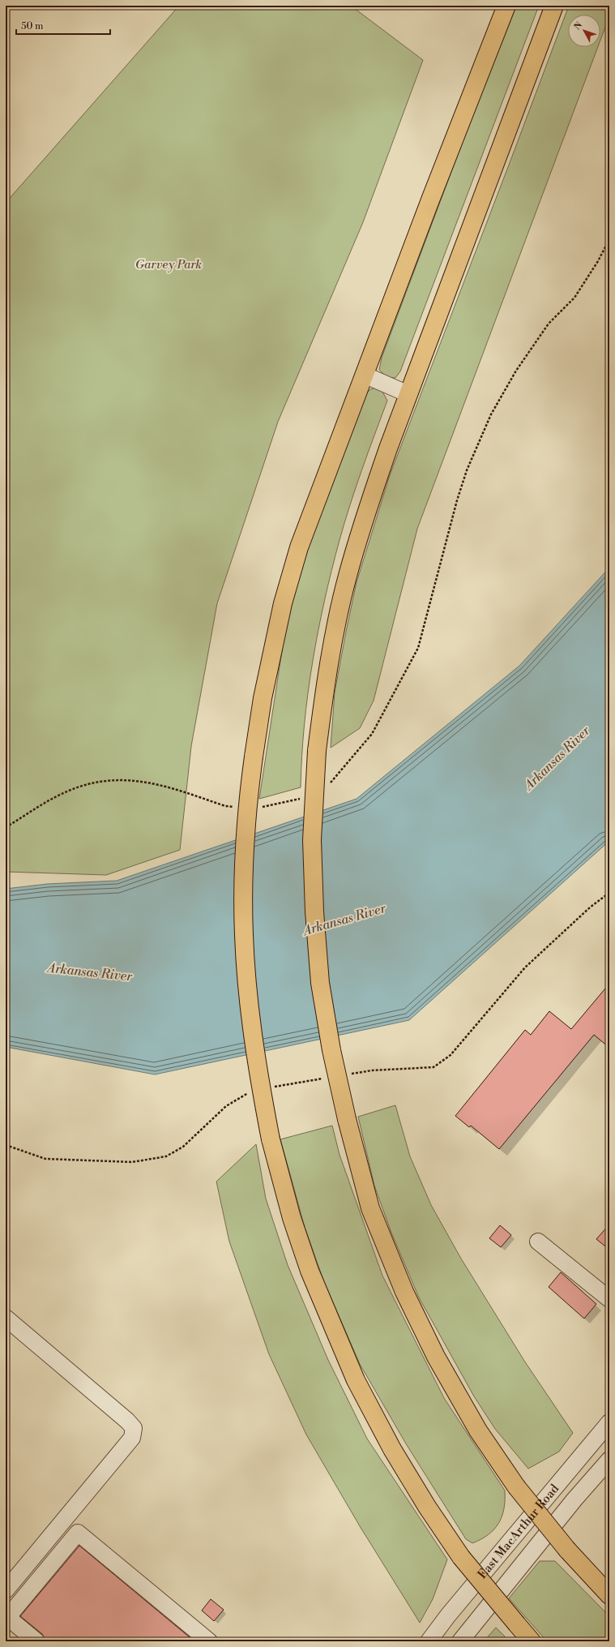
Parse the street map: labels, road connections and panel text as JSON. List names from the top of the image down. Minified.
{"streets":{"street":["East MacArthur Road"]},"water":["Arkansas River"],"parks":["Garvey Park"],"scale_bar":"50 m","north":"top left"}
